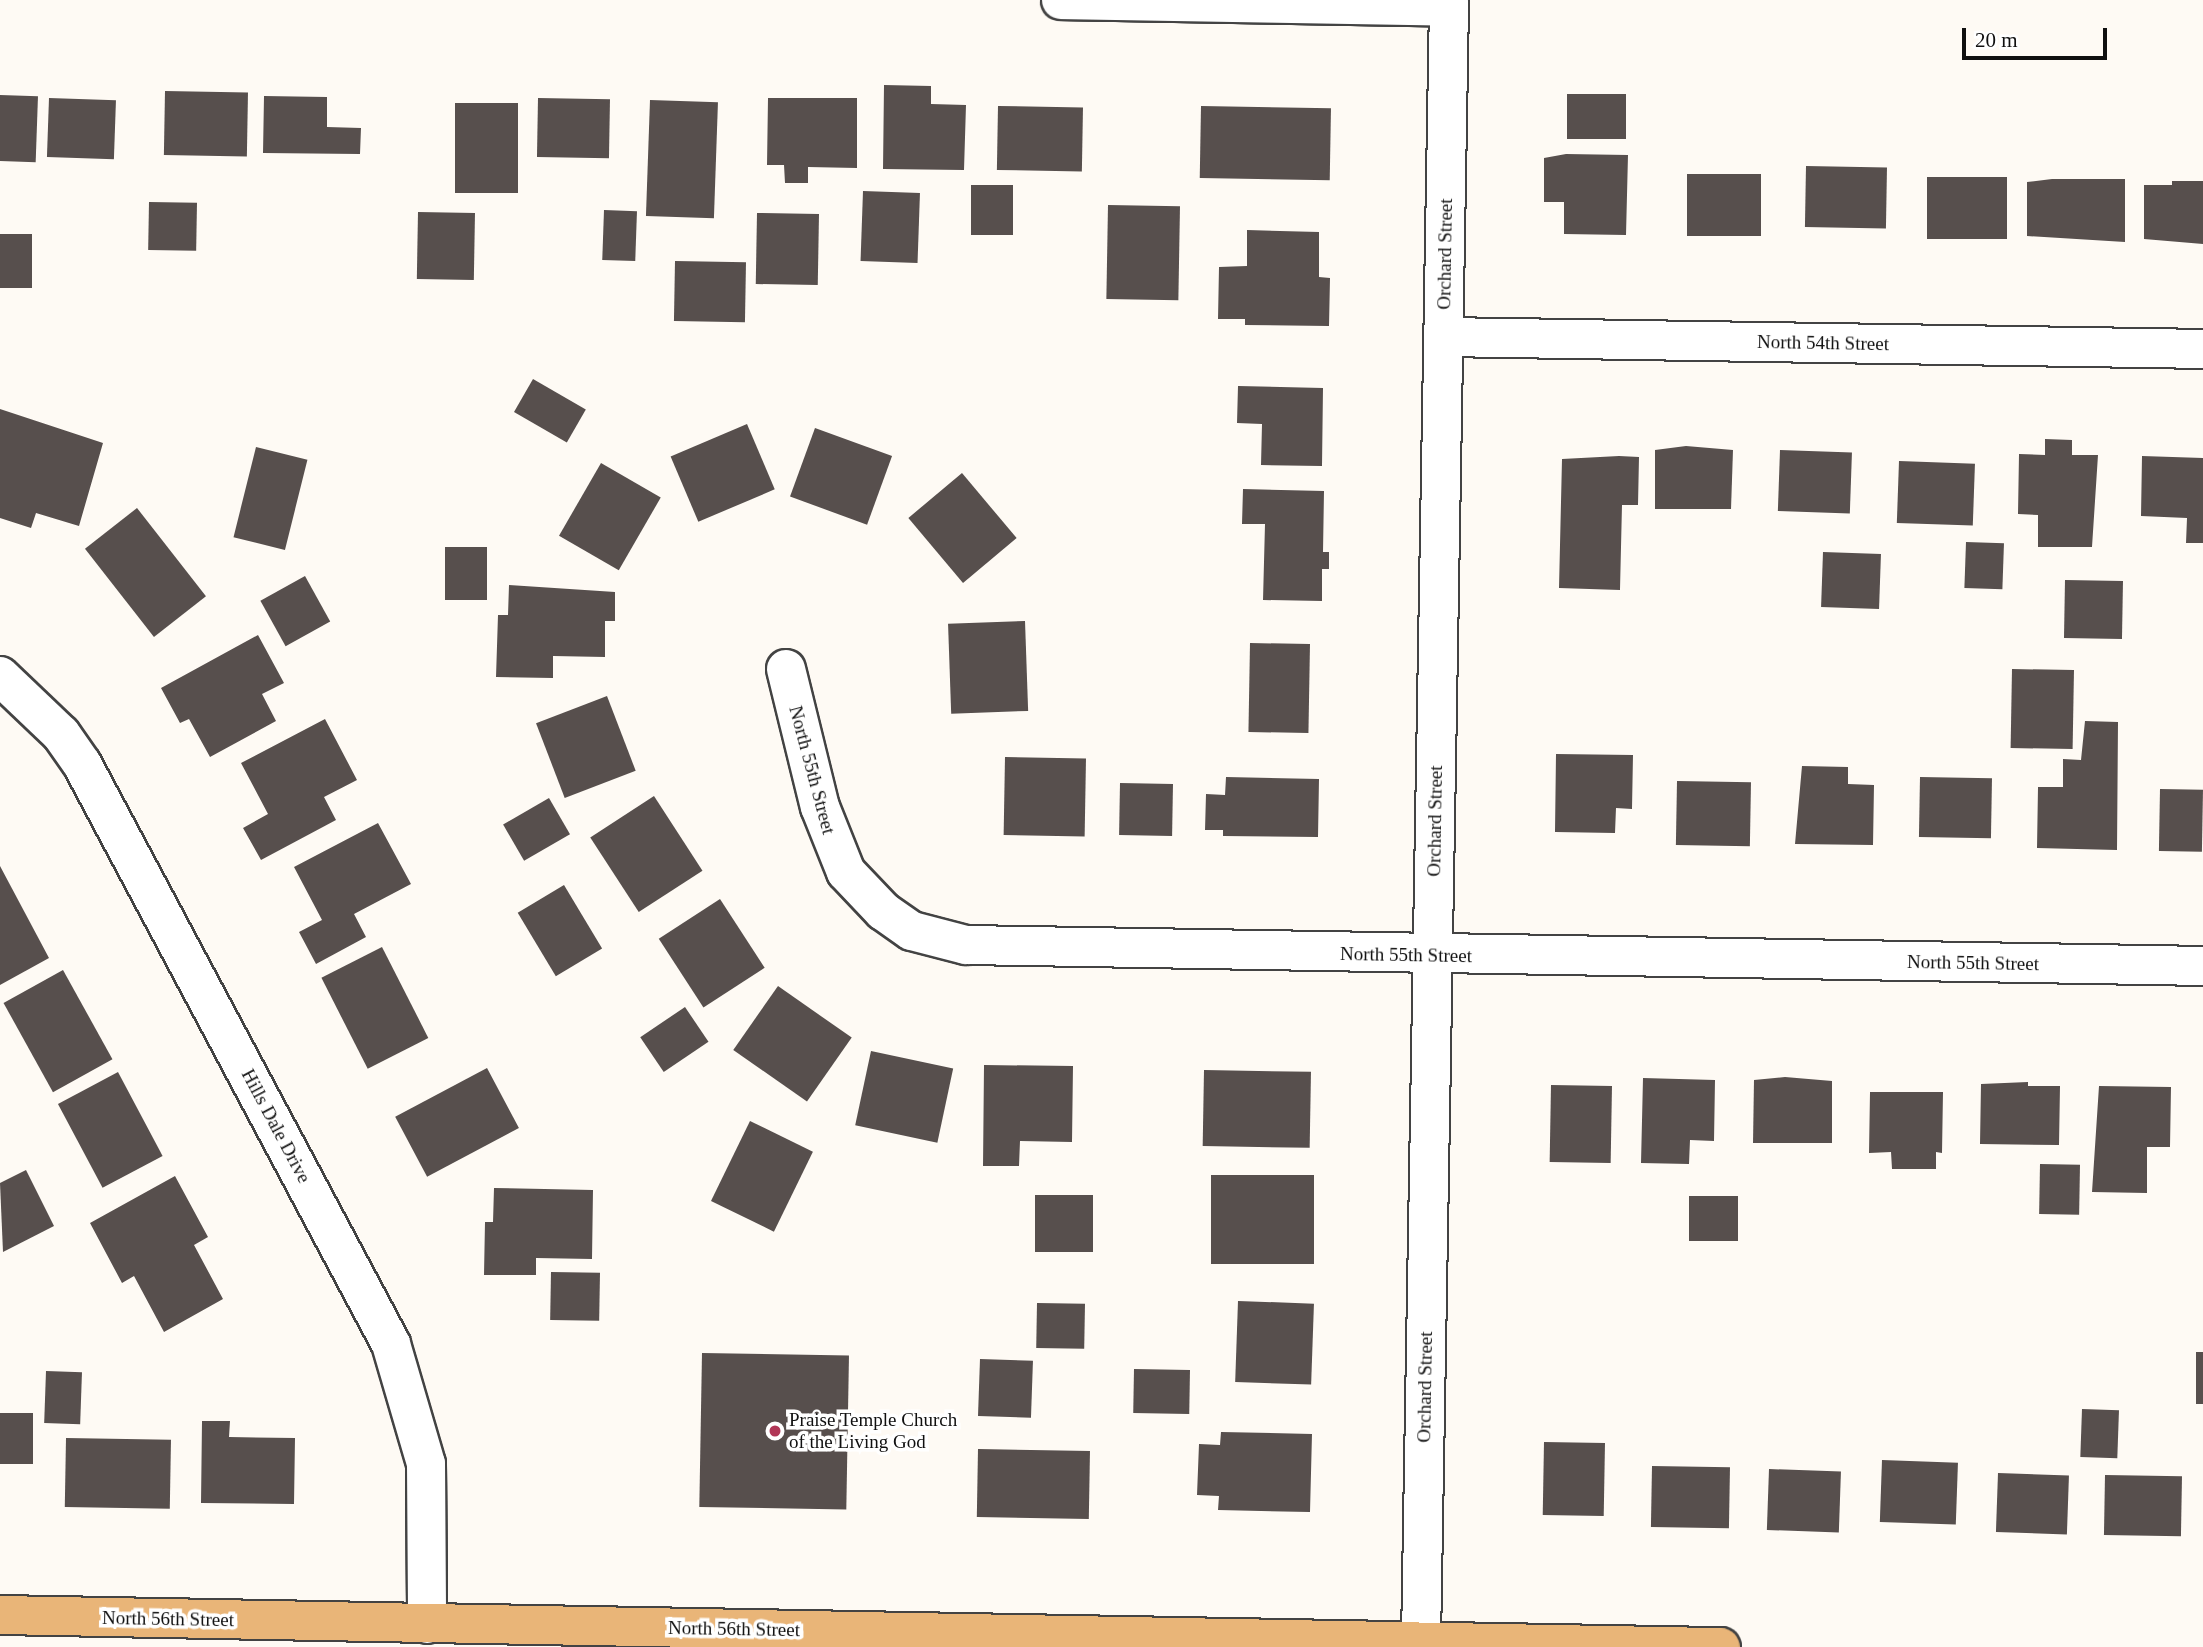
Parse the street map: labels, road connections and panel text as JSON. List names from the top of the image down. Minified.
{"streets":{"main road":["North 56th Street"],"street":["Orchard Street","North 54th Street","North 55th Street","Hills Dale Drive"]},"crossings":[["Orchard Street","North 54th Street"],["Orchard Street","North 55th Street"],["Orchard Street","North 56th Street"],["Hills Dale Drive","North 56th Street"]],"places":["Praise Temple Church of the Living God"],"scale_bar":"20 m"}
